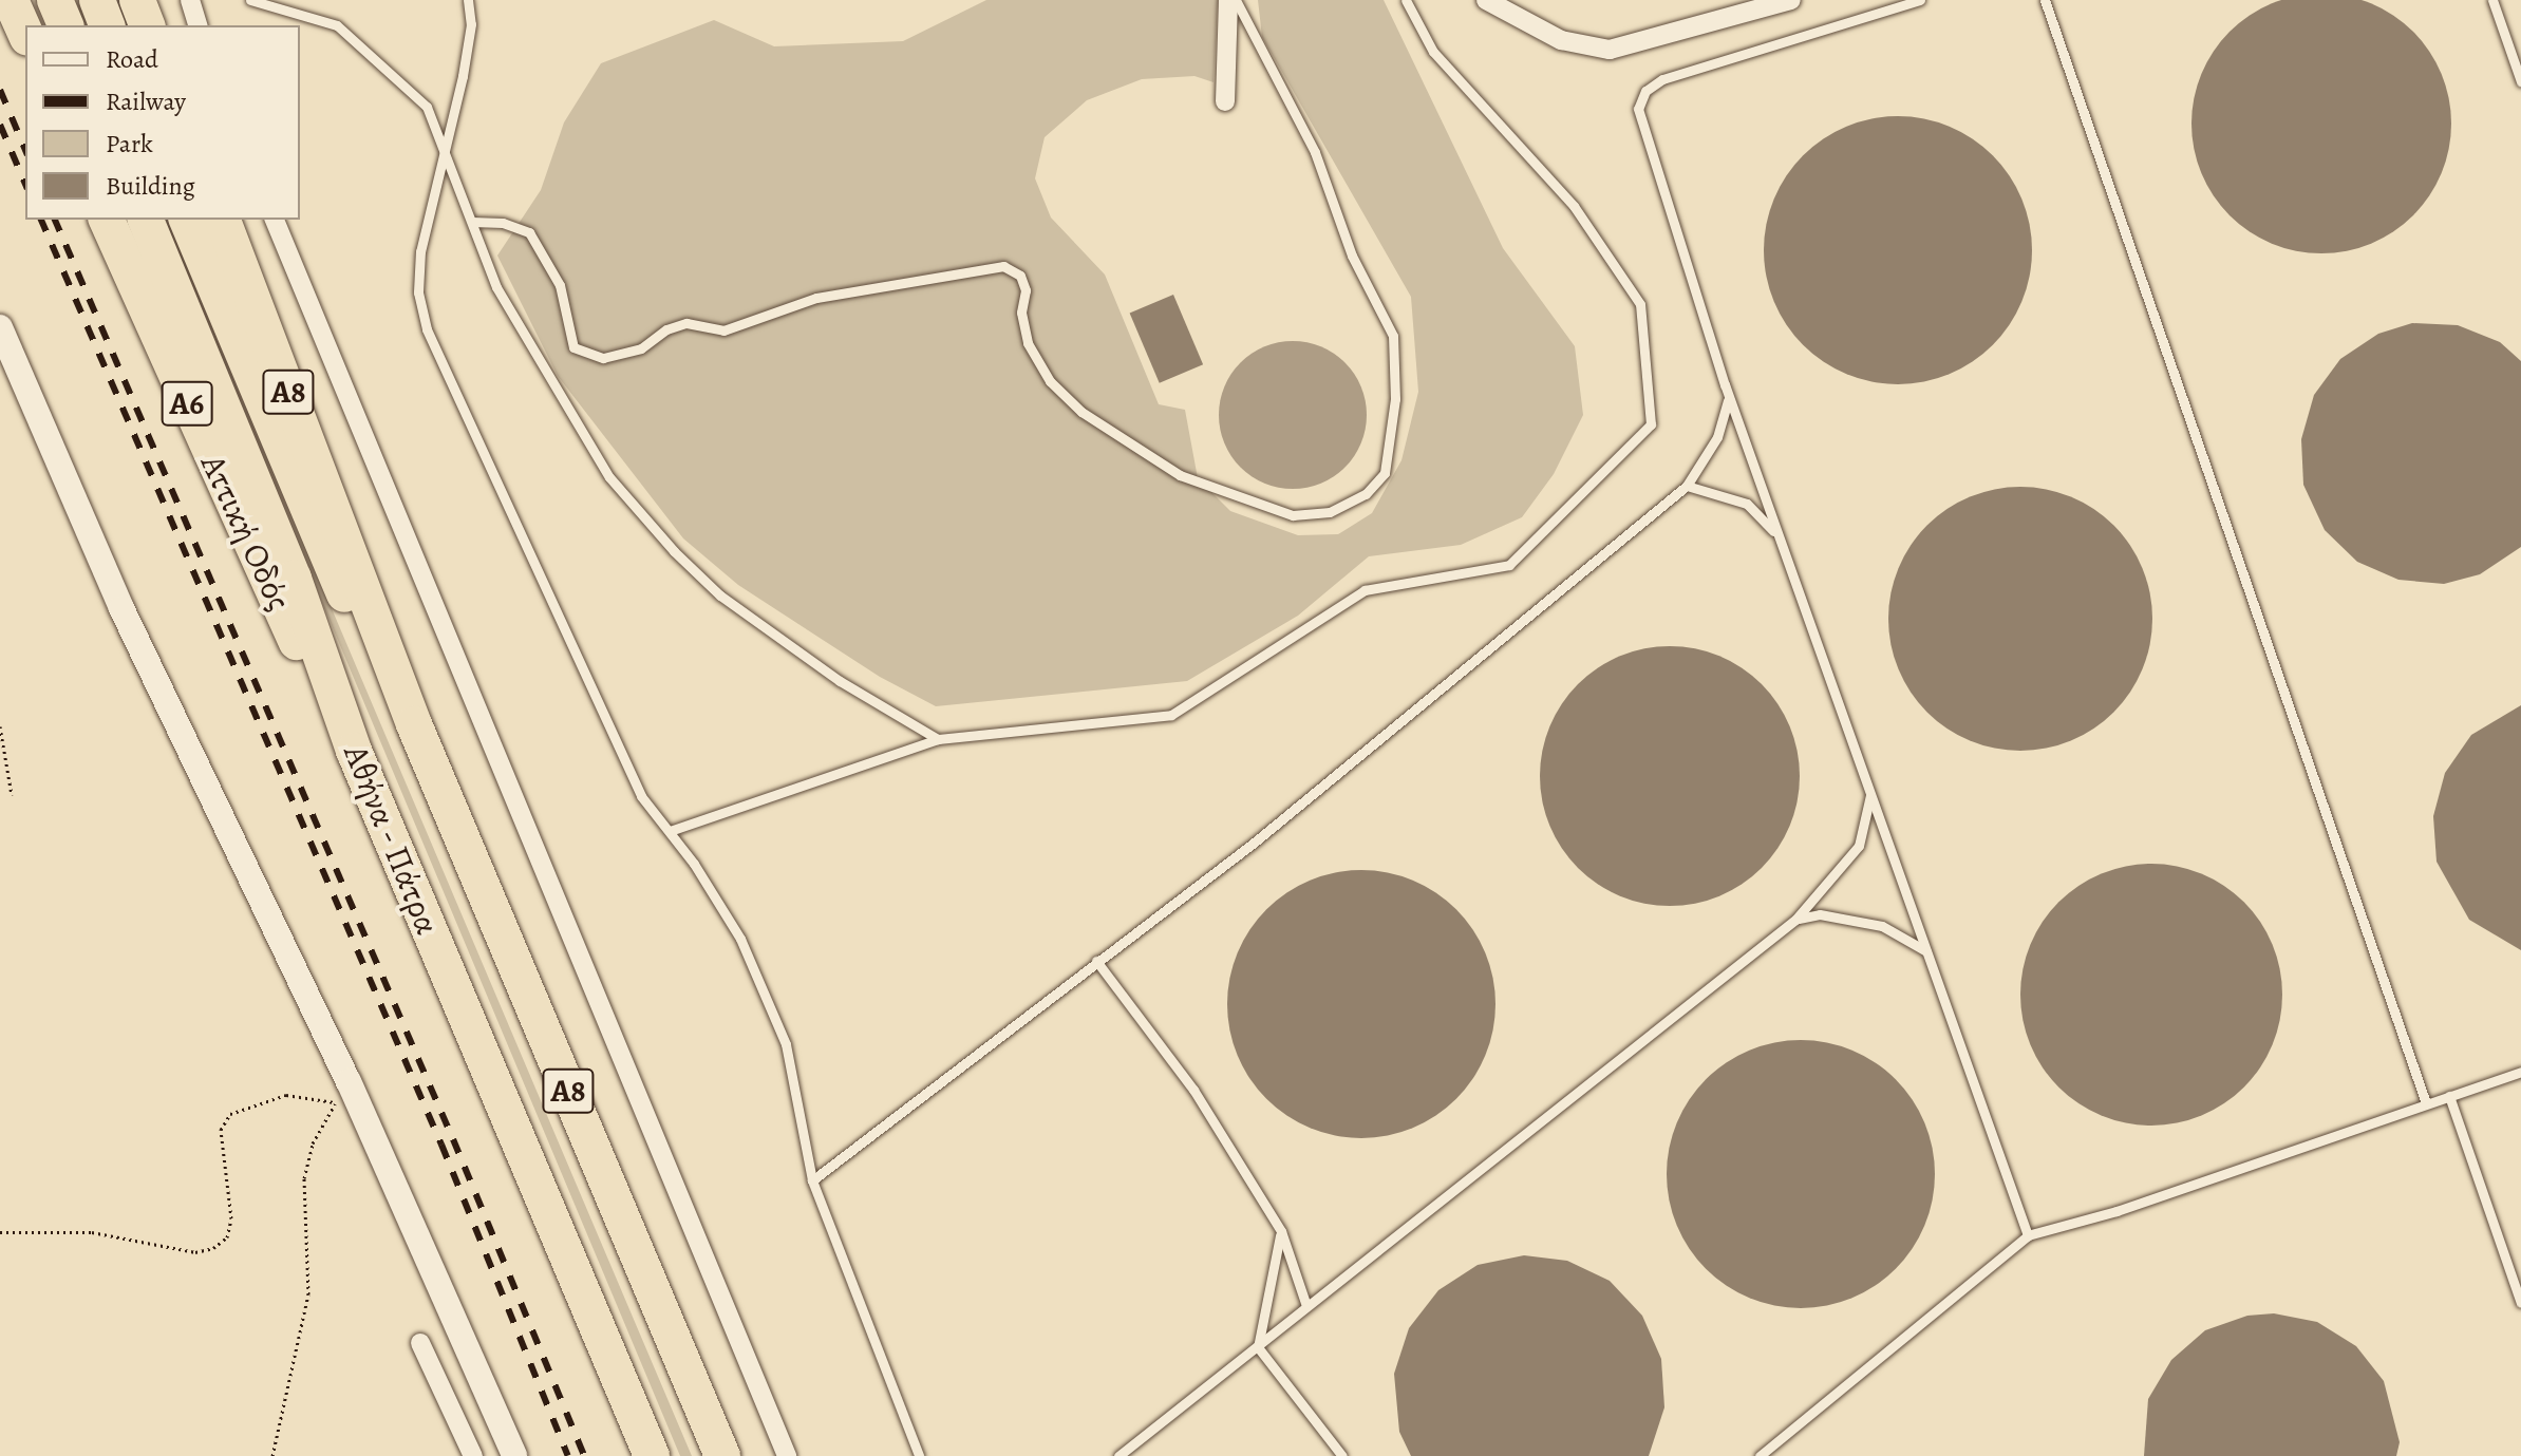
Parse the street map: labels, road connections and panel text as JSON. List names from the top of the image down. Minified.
{"streets":{"highway":["Α8","Α6","Αττική Οδός","Αθήνα - Πάτρα"]},"crossings":[["Αττική Οδός","Αθήνα - Πάτρα"]],"legend":["Road","Railway","Park","Building"]}
